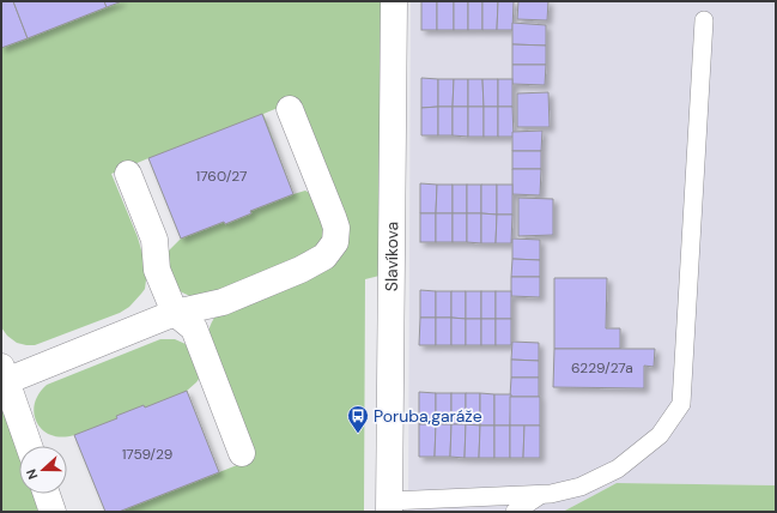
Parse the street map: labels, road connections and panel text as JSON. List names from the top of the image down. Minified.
{"streets":{"street":["Slavíkova"]},"places":{"bus stop":["Poruba,garáže"]},"house_numbers":["1760/27","6229/27a","1759/29"],"north":"left"}
